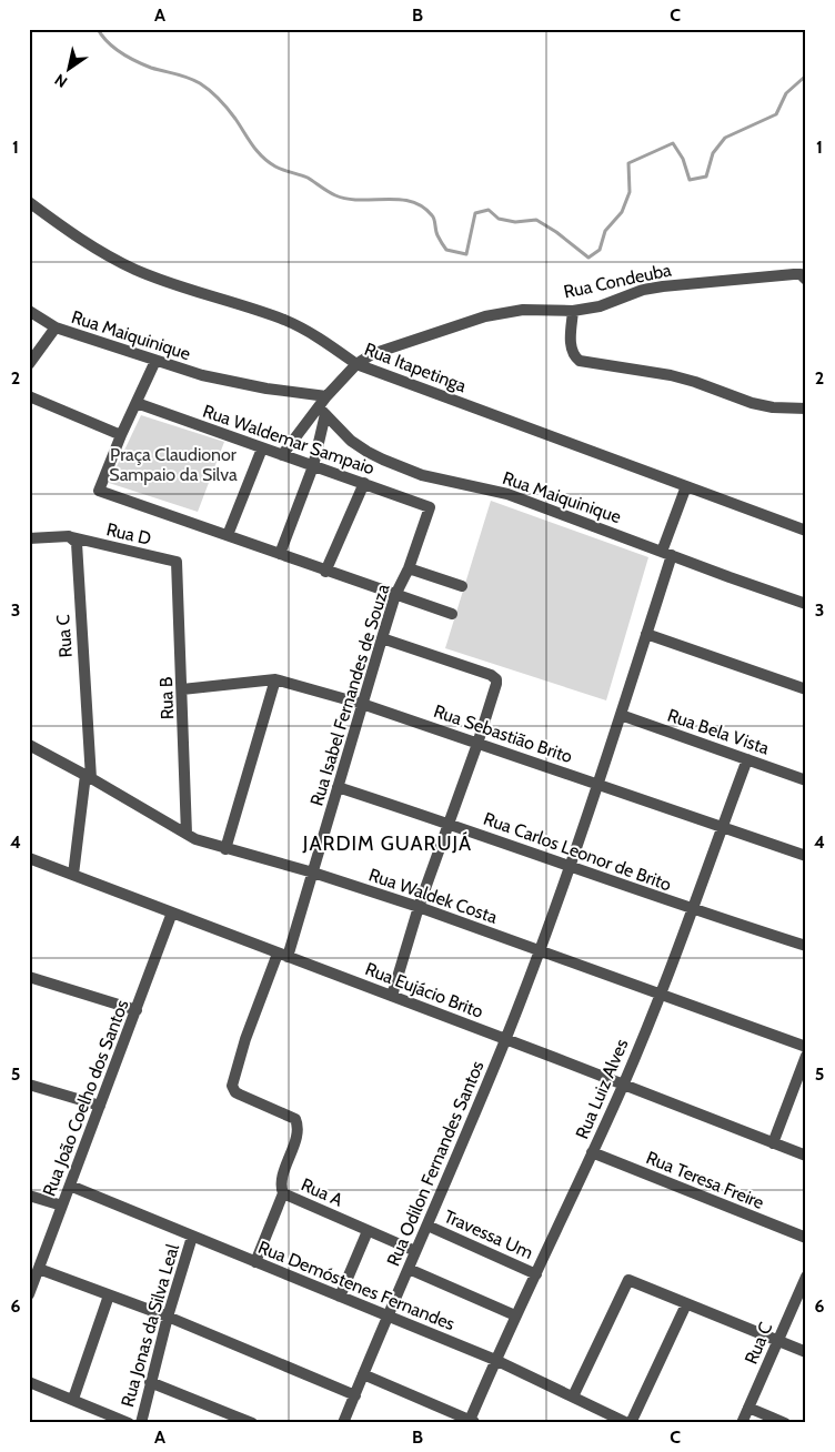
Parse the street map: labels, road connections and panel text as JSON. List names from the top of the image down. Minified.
{"streets":{"street":["Rua Condeuba","Rua Maiquinique","Rua Itapetinga","Rua Waldemar Sampaio","Rua D","Rua C","Rua Isabel Fernandes de Souza","Rua B","Rua Bela Vista","Rua Sebastião Brito","Rua Carlos Leonor de Brito","Rua Waldek Costa","Rua Eujácio Brito","Rua Luiz Alves","Rua João Coelho dos Santos","Rua Odilon Fernandes Santos","Rua Teresa Freire","Rua A","Travessa Um","Rua Demóstenes Fernandes","Rua Jonas da Silva Leal"]},"crossings":[["Rua Condeuba","Rua Maiquinique"],["Rua Condeuba","Rua Itapetinga"],["Rua Maiquinique","Rua Odilon Fernandes Santos"],["Rua Itapetinga","Rua Odilon Fernandes Santos"],["Rua Waldemar Sampaio","Rua Isabel Fernandes de Souza"],["Rua D","Rua C"],["Rua D","Rua B"],["Rua C","Rua Waldek Costa"],["Rua C","Rua Eujácio Brito"],["Rua Isabel Fernandes de Souza","Rua Sebastião Brito"],["Rua Isabel Fernandes de Souza","Rua Carlos Leonor de Brito"],["Rua Isabel Fernandes de Souza","Rua Waldek Costa"],["Rua Isabel Fernandes de Souza","Rua Eujácio Brito"],["Rua Isabel Fernandes de Souza","Rua A"],["Rua B","Rua Sebastião Brito"],["Rua B","Rua Waldek Costa"],["Rua Bela Vista","Rua Luiz Alves"],["Rua Bela Vista","Rua Odilon Fernandes Santos"],["Rua Sebastião Brito","Rua Luiz Alves"],["Rua Sebastião Brito","Rua Odilon Fernandes Santos"],["Rua Carlos Leonor de Brito","Rua Luiz Alves"],["Rua Carlos Leonor de Brito","Rua Odilon Fernandes Santos"],["Rua Waldek Costa","Rua Luiz Alves"],["Rua Waldek Costa","Rua Odilon Fernandes Santos"],["Rua Eujácio Brito","Rua Luiz Alves"],["Rua Eujácio Brito","Rua João Coelho dos Santos"],["Rua Eujácio Brito","Rua Odilon Fernandes Santos"],["Rua Luiz Alves","Rua Teresa Freire"],["Rua Luiz Alves","Travessa Um"],["Rua Luiz Alves","Rua Demóstenes Fernandes"],["Rua João Coelho dos Santos","Rua Demóstenes Fernandes"],["Rua Odilon Fernandes Santos","Rua A"],["Rua Odilon Fernandes Santos","Travessa Um"],["Rua Odilon Fernandes Santos","Rua Demóstenes Fernandes"],["Rua A","Rua Demóstenes Fernandes"],["Rua Demóstenes Fernandes","Rua Jonas da Silva Leal"]],"districts":["JARDIM GUARUJÁ"],"parks":["Praça Claudionor Sampaio da Silva"],"north":"bottom left","grid":{"columns":["A","B","C"],"rows":["1","2","3","4","5","6"]}}
